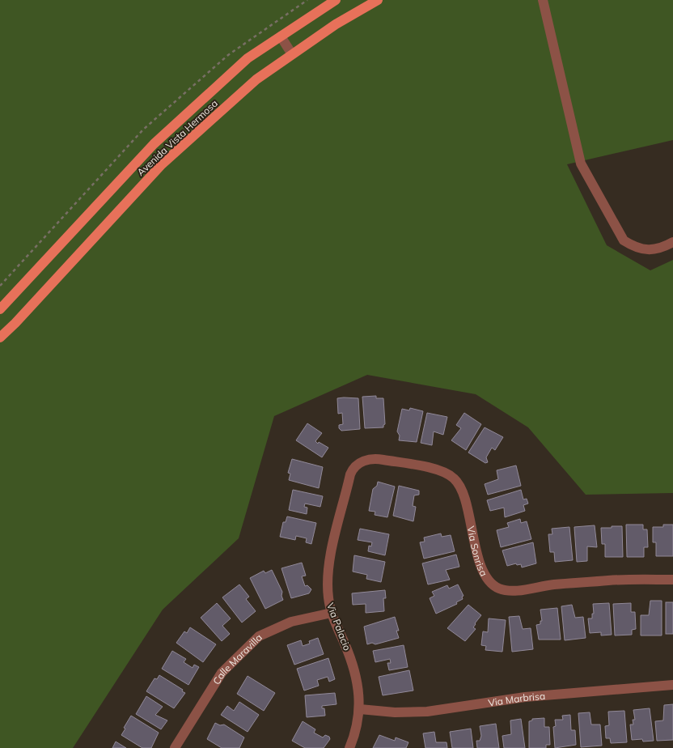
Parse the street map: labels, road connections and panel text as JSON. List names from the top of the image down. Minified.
{"streets":{"main road":["Avenida Vista Hermosa"],"street":["Via Sonrisa","Via Palacio","Calle Maravilla","Via Marbrisa"]},"crossings":[["Via Sonrisa","Via Palacio"],["Via Palacio","Calle Maravilla"],["Via Palacio","Via Marbrisa"]]}
